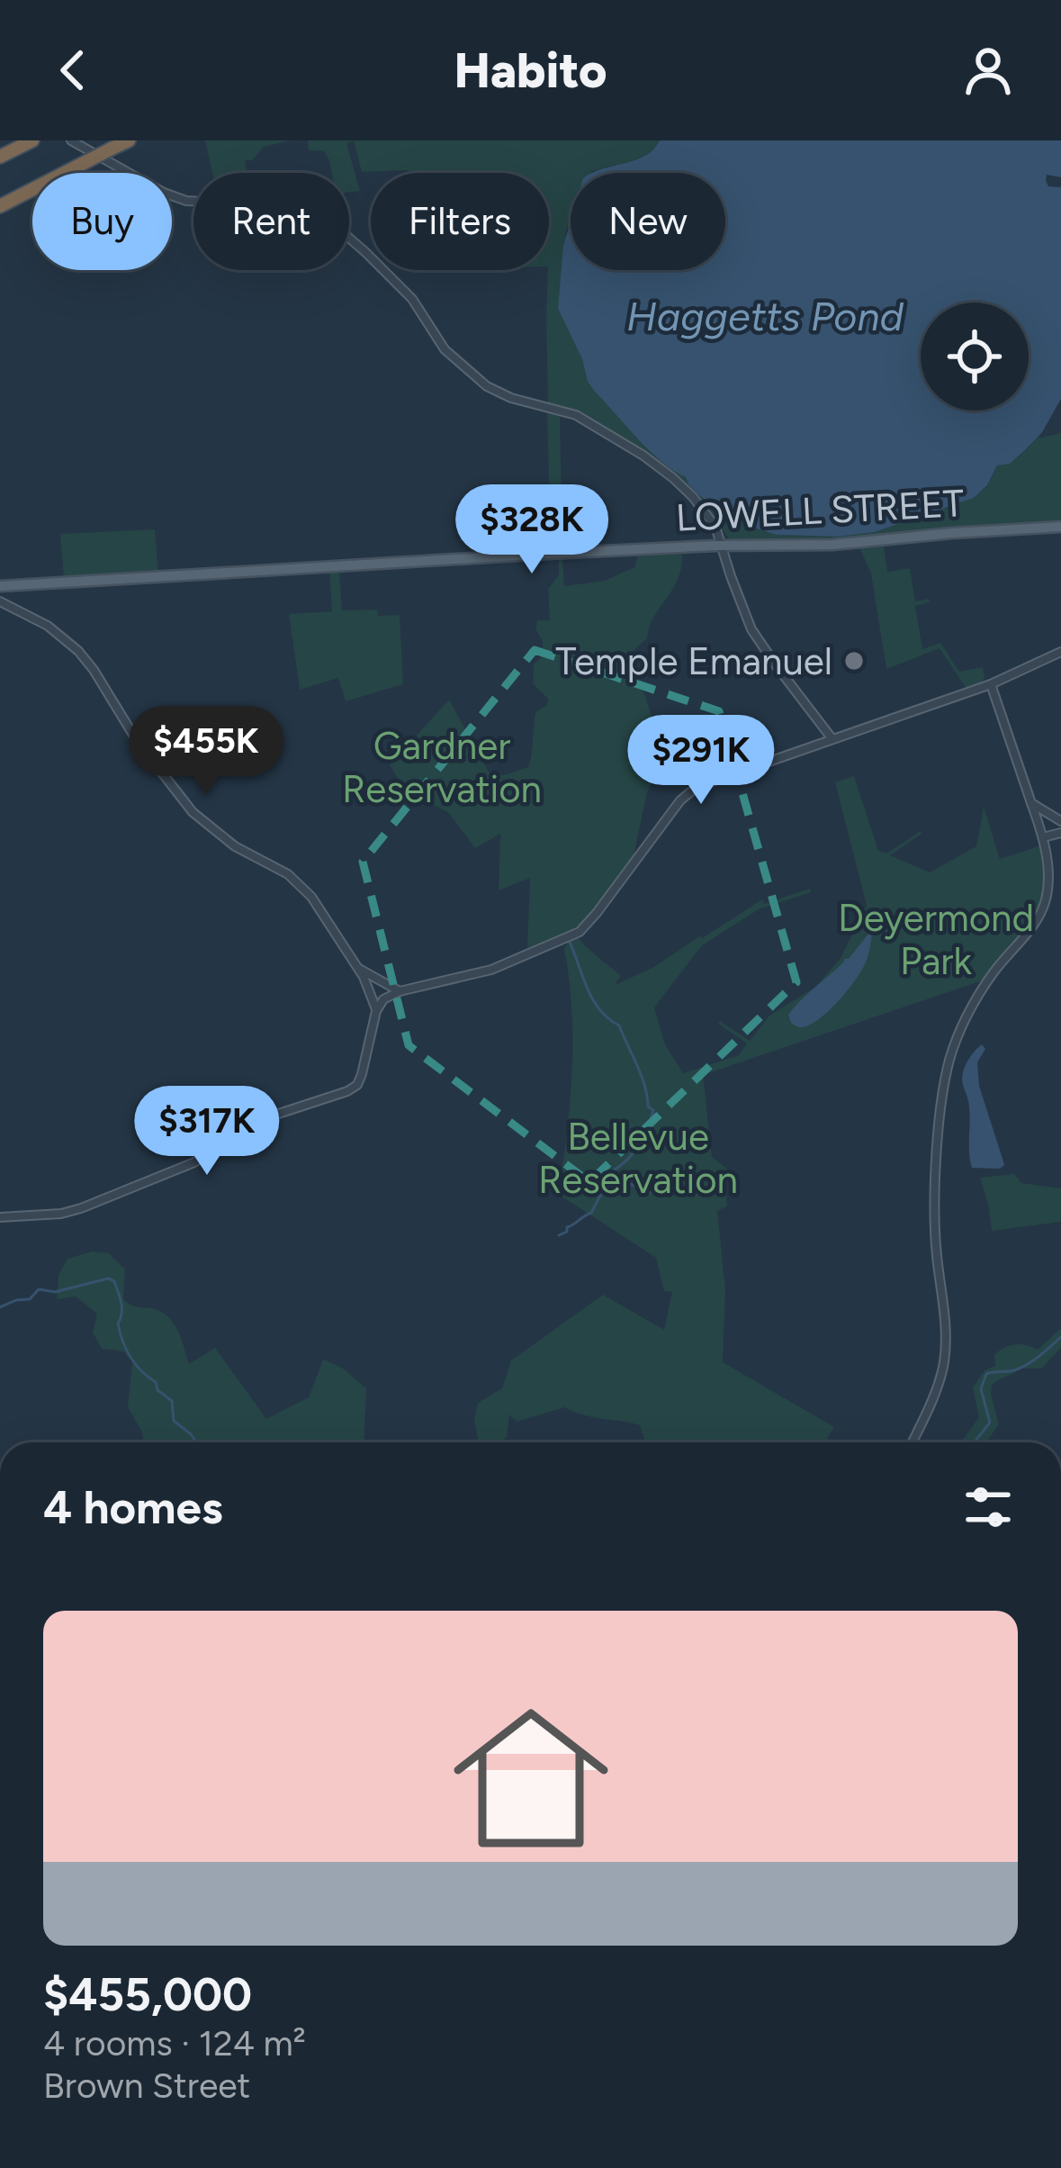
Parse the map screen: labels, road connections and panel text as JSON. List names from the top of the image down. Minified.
{"streets":{"main road":["LOWELL STREET"]},"water":["Haggetts Pond"],"parks":["Gardner Reservation","Deyermond Park","Bellevue Reservation"],"places":["Temple Emanuel"],"page":{"header":"Habito","chip":["Buy","Rent","Filters","New"],"price":["$328K","$455K","$291K","$317K"],"heading":"4 homes","list":[{"name":"$455,000","note":"4 rooms · 124 m² · Brown Street"}]}}
